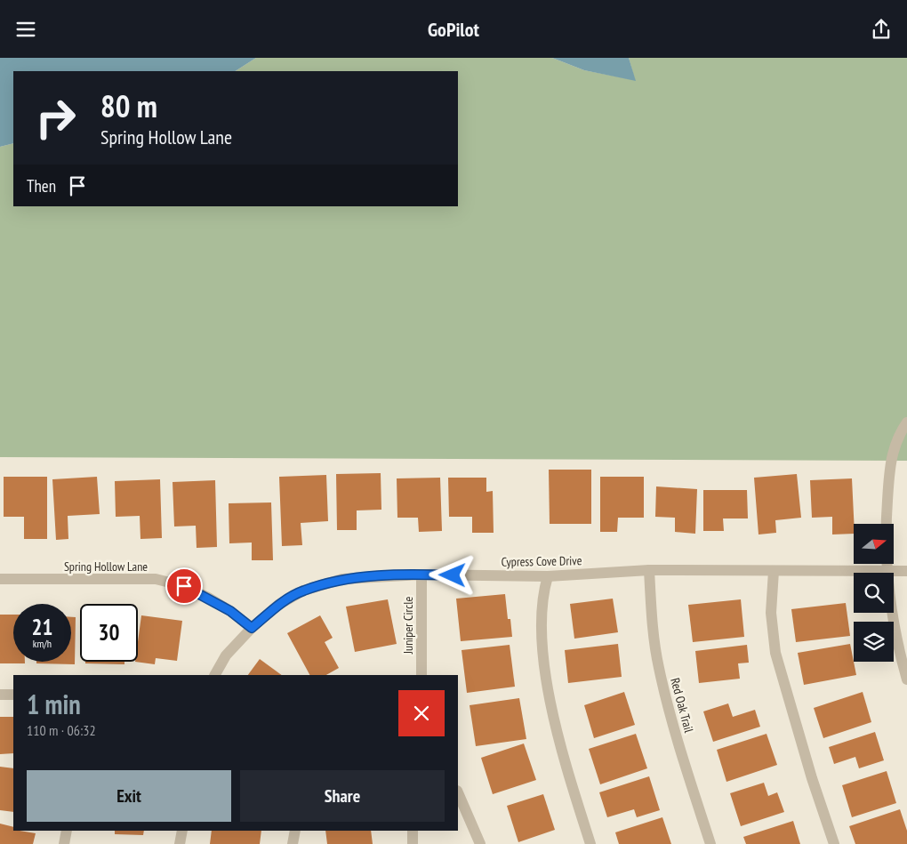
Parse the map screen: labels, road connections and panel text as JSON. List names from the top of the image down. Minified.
{"streets":{"street":["Cypress Cove Drive","Spring Hollow Lane","Juniper Circle","Red Oak Trail"]},"crossings":[["Cypress Cove Drive","Spring Hollow Lane"],["Cypress Cove Drive","Juniper Circle"],["Cypress Cove Drive","Red Oak Trail"]],"north":"right","page":{"header":"GoPilot","turn":["80 m","Spring Hollow Lane"],"then":"Then","speed":"21 km/h","limit":"30","heading":["1 min","110 m · 06:32"],"buttons":["Exit","Share"]}}
